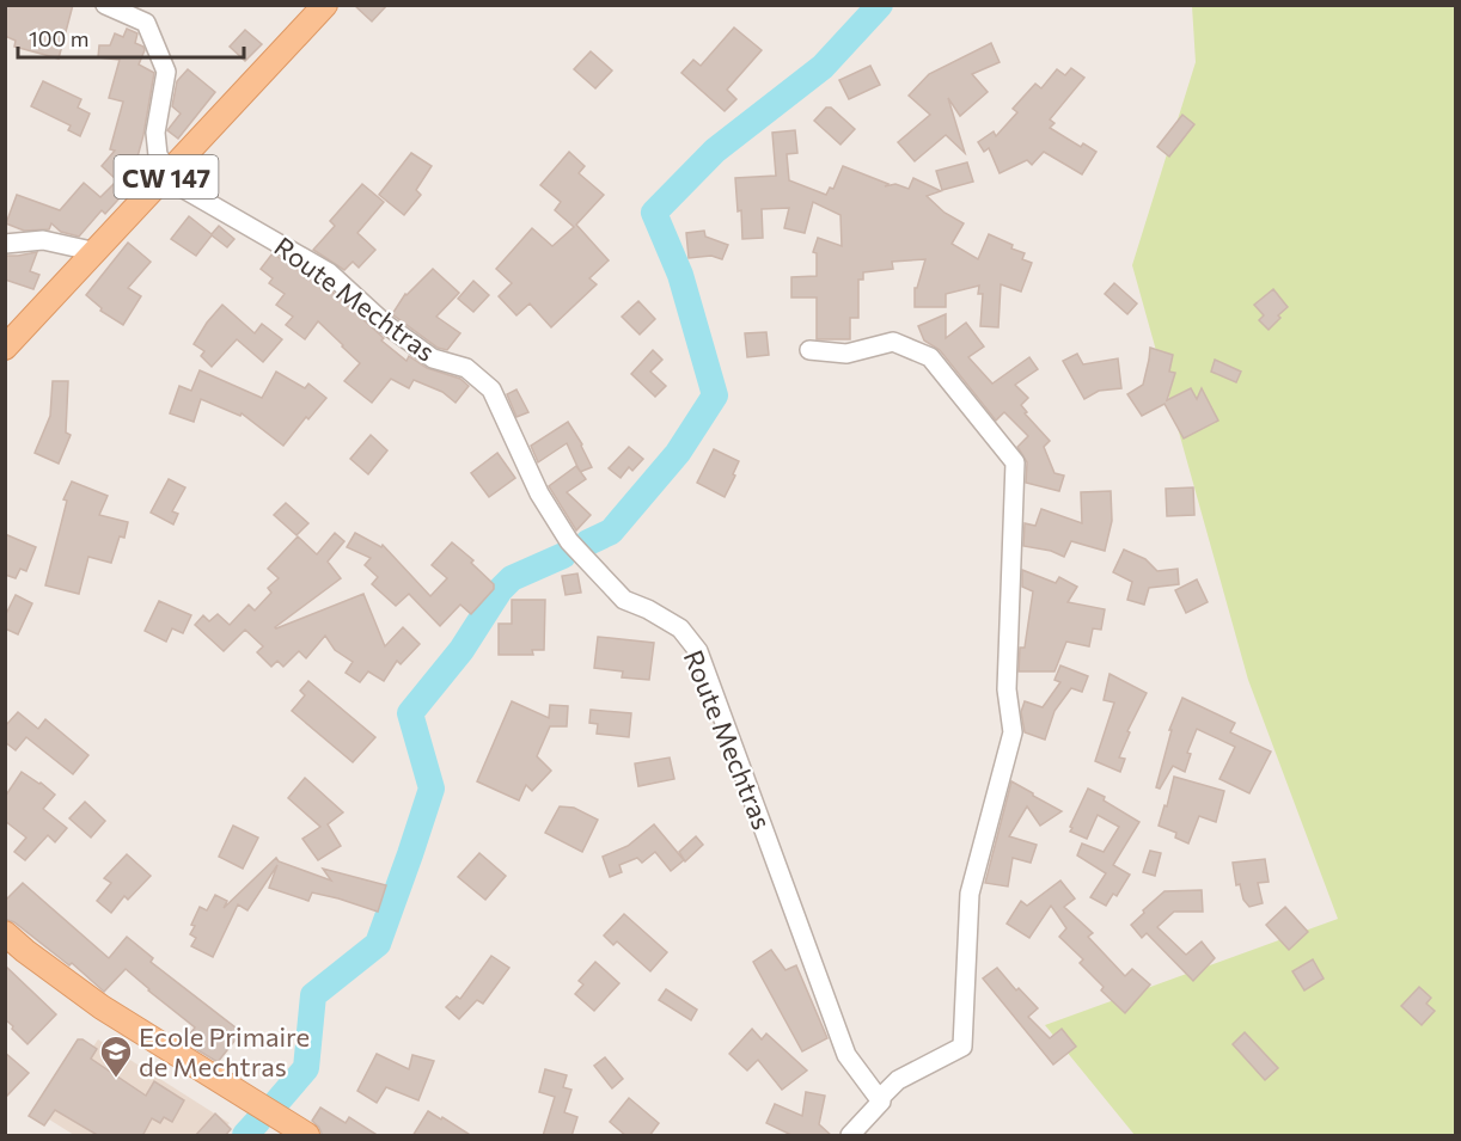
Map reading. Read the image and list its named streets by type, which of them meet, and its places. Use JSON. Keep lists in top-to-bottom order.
{
  "streets": {
    "main road": ["CW 147"],
    "street": ["Route Mechtras"]
  },
  "crossings": [
    ["CW 147", "Route Mechtras"]
  ],
  "places": {
    "school or university": ["Ecole Primaire de Mechtras"]
  },
  "scale_bar": "100 m"
}
